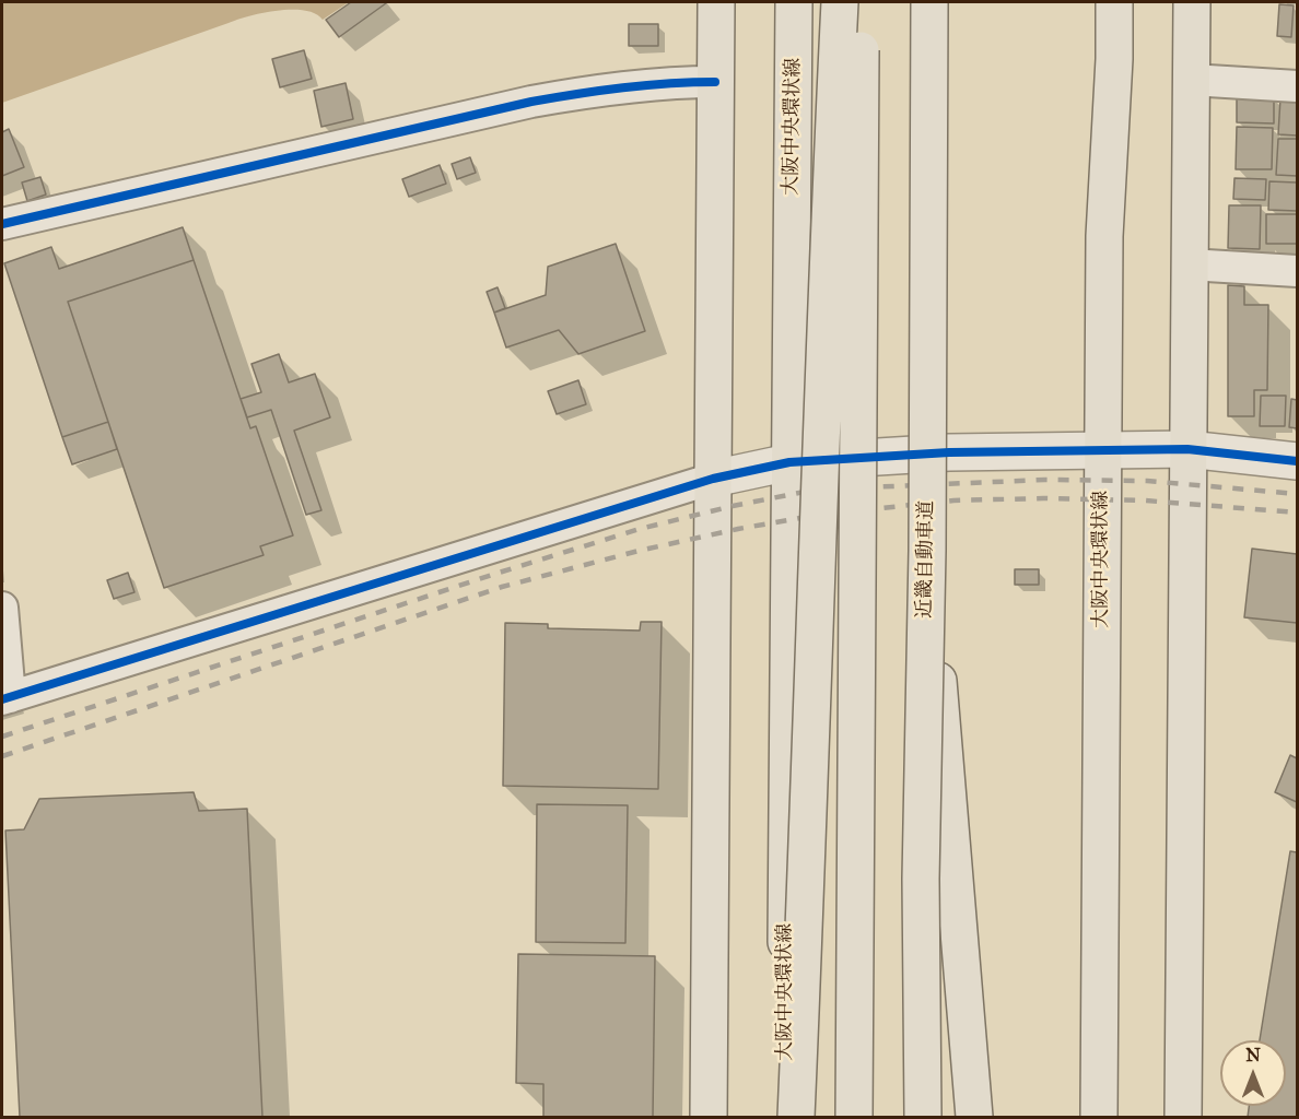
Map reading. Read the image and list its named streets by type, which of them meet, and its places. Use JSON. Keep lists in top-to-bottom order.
{
  "streets": {
    "main road": ["大阪中央環状線", "近畿自動車道"]
  },
  "north": "top"
}
